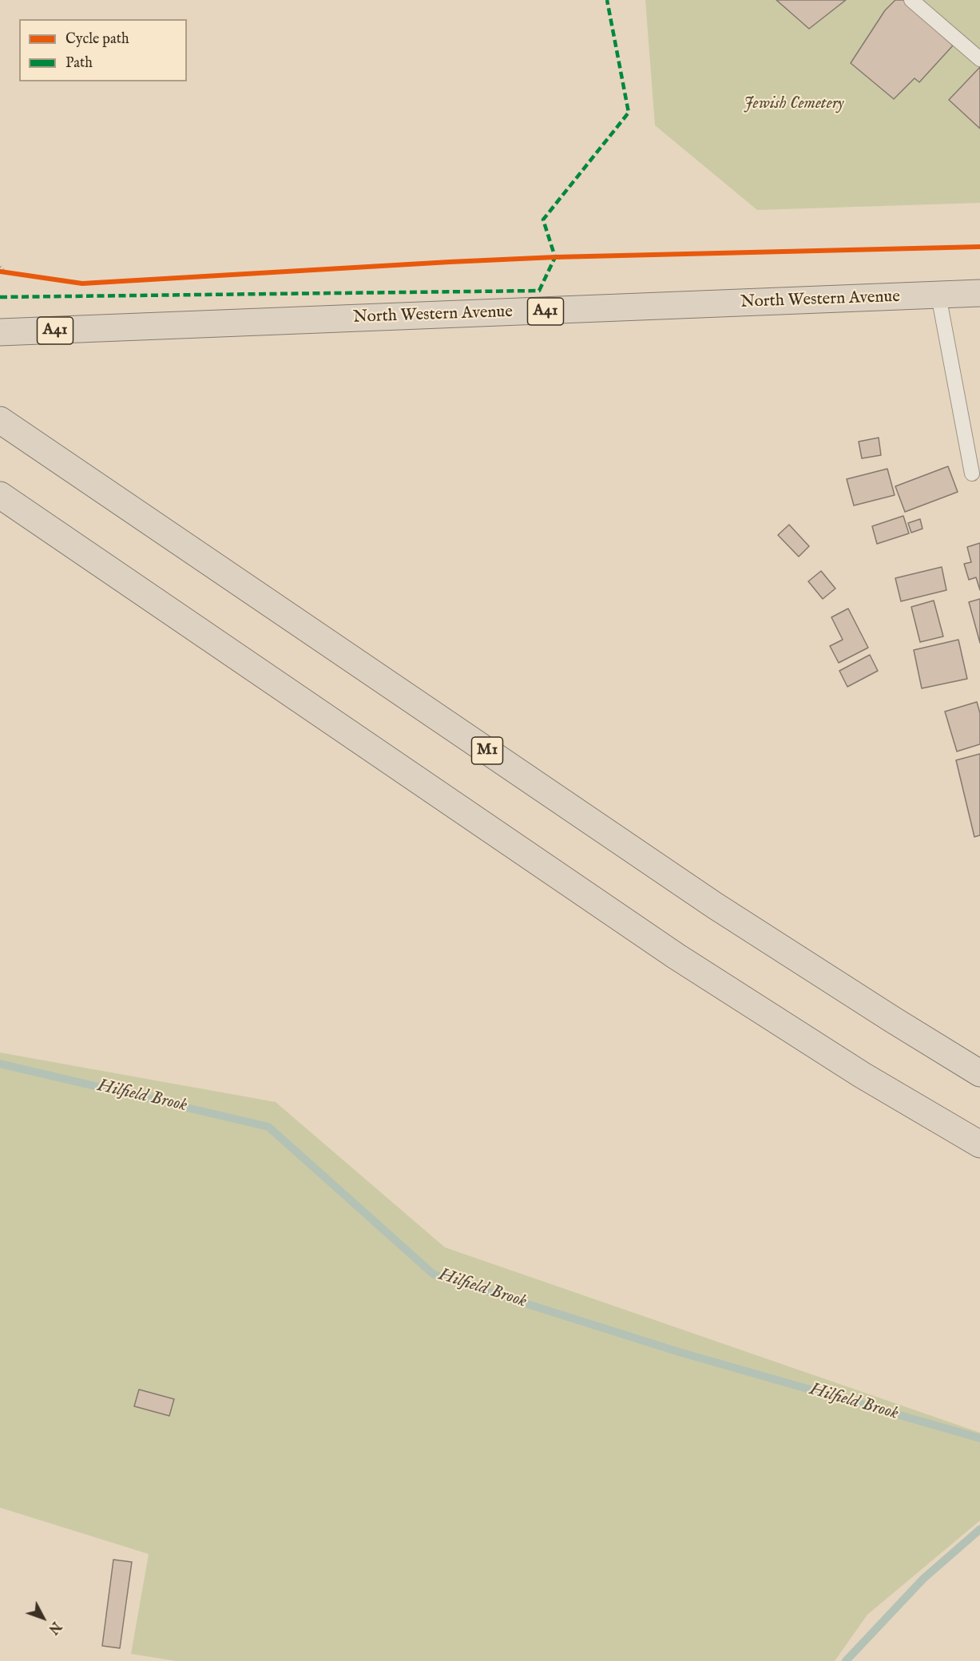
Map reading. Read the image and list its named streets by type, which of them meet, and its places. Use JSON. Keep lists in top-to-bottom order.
{
  "streets": {
    "highway": ["North Western Avenue", "A41", "M1"]
  },
  "water": ["Hilfield Brook"],
  "parks": ["Jewish Cemetery"],
  "legend": ["Cycle path", "Path"],
  "north": "bottom right"
}
